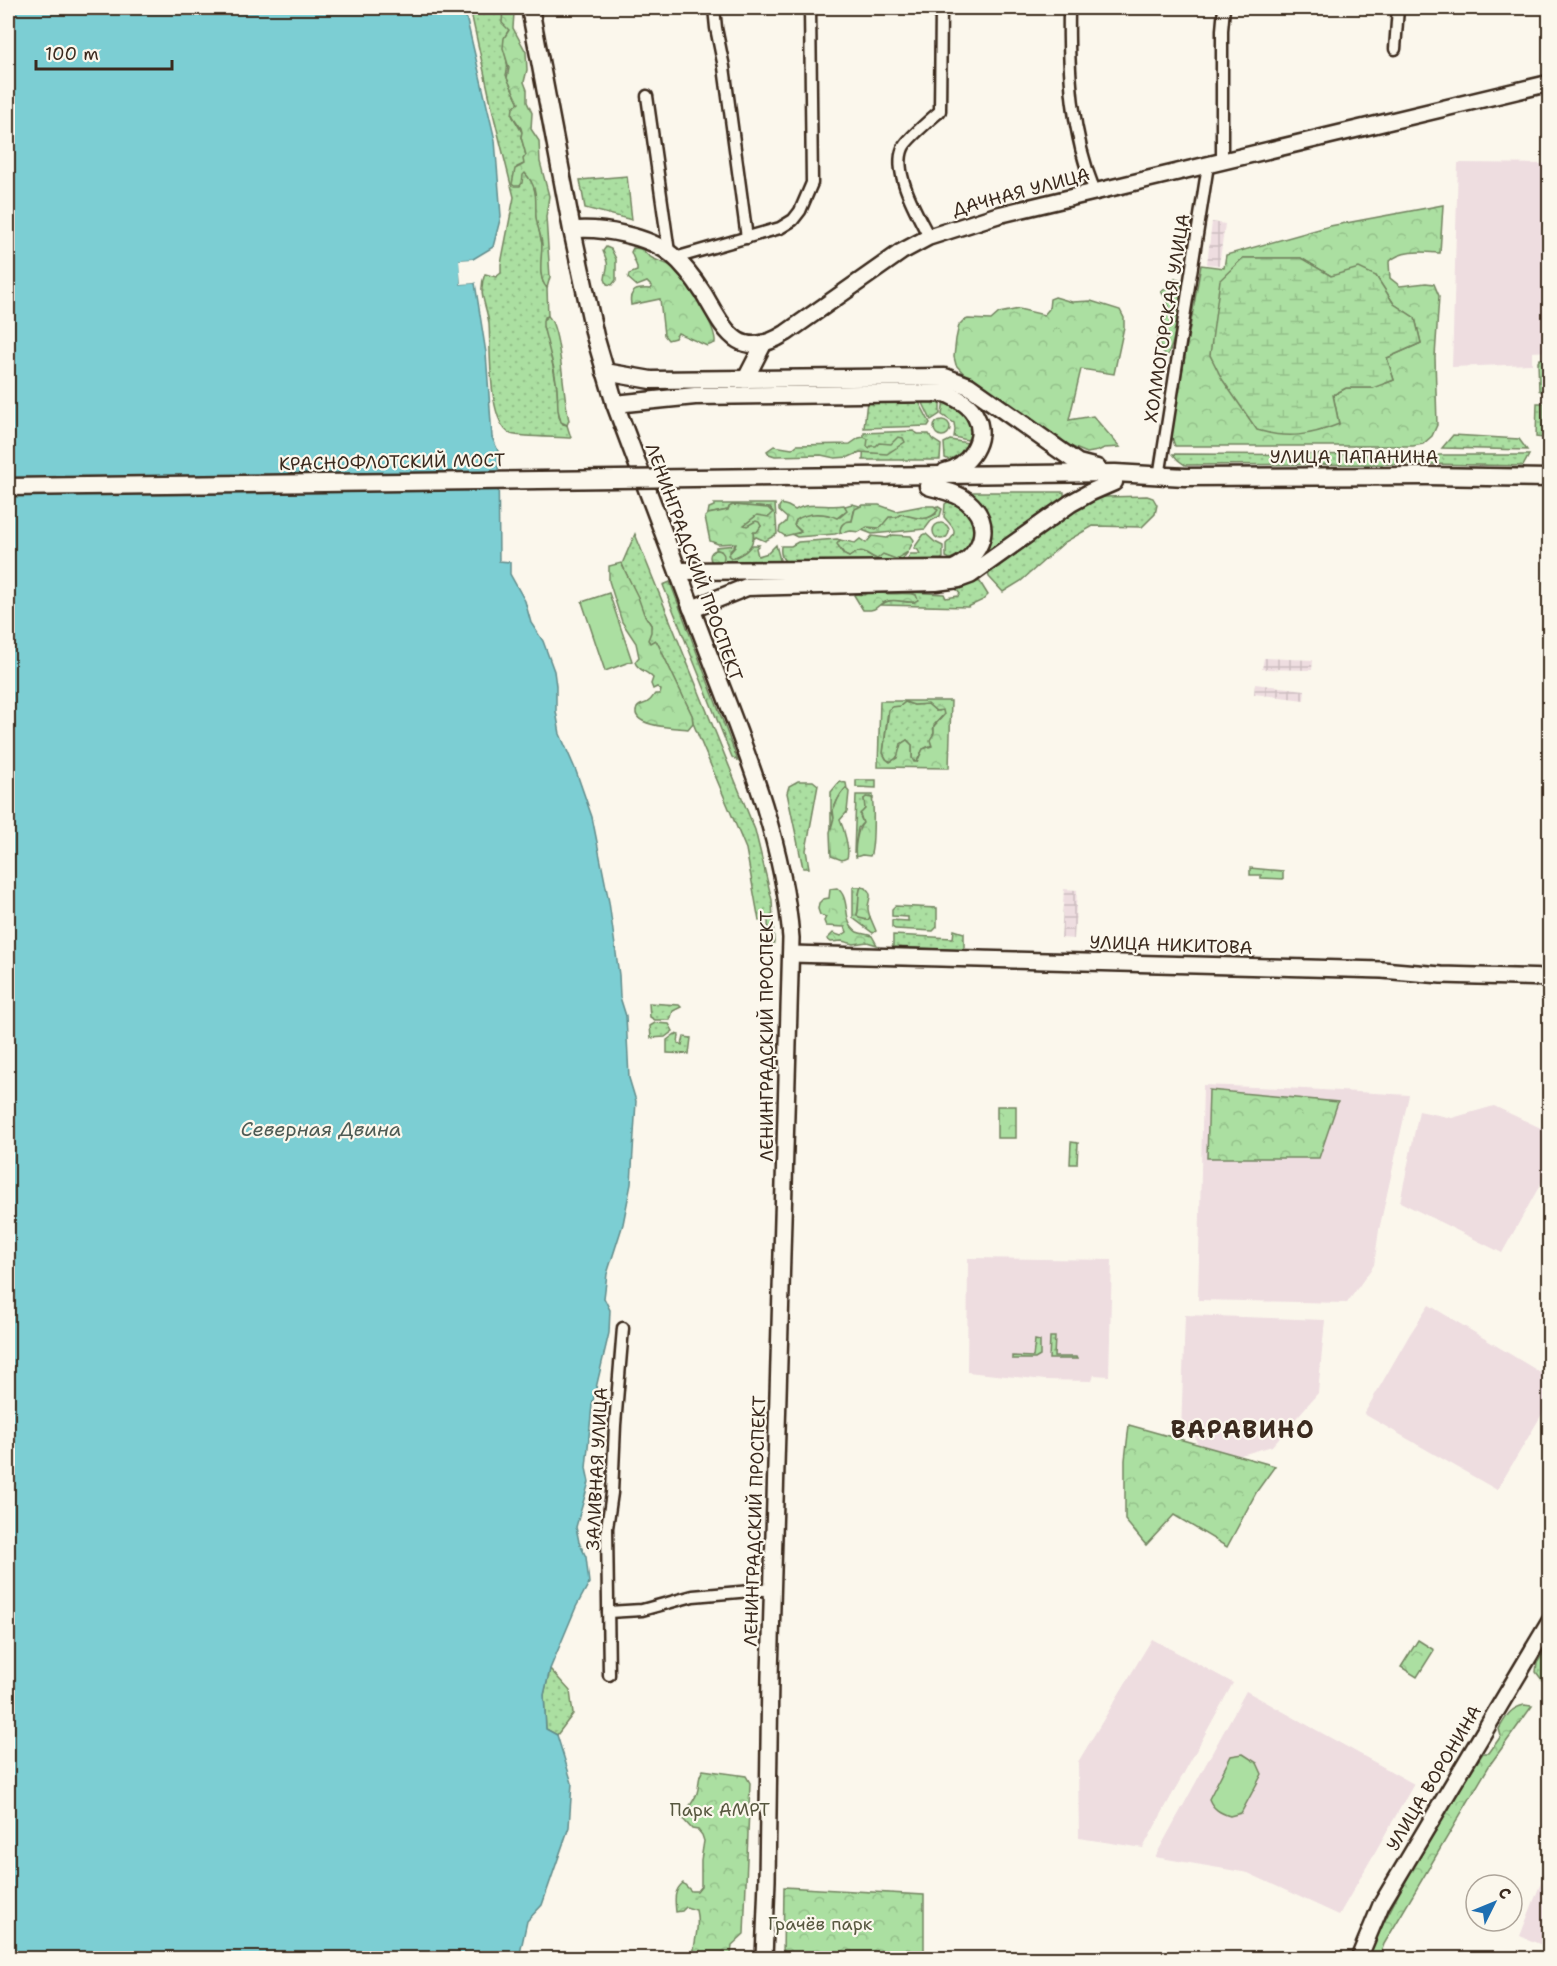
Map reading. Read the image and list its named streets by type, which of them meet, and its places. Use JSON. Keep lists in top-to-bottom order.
{
  "streets": {
    "main road": ["УЛИЦА ПАПАНИНА", "КРАСНОФЛОТСКИЙ МОСТ", "ЛЕНИНГРАДСКИЙ ПРОСПЕКТ"],
    "street": [
      "ДАЧНАЯ УЛИЦА",
      "ХОЛМОГОРСКАЯ УЛИЦА",
      "УЛИЦА НИКИТОВА",
      "ЗАЛИВНАЯ УЛИЦА",
      "УЛИЦА ВОРОНИНА"
    ]
  },
  "crossings": [
    ["ДАЧНАЯ УЛИЦА", "ХОЛМОГОРСКАЯ УЛИЦА"],
    ["ХОЛМОГОРСКАЯ УЛИЦА", "УЛИЦА ПАПАНИНА"],
    ["УЛИЦА ПАПАНИНА", "КРАСНОФЛОТСКИЙ МОСТ"],
    ["ЛЕНИНГРАДСКИЙ ПРОСПЕКТ", "УЛИЦА НИКИТОВА"]
  ],
  "districts": ["ВАРАВИНО"],
  "water": ["Северная Двина"],
  "parks": ["Парк АМРТ", "Грачёв парк"],
  "scale_bar": "100 m",
  "north": "top right"
}
